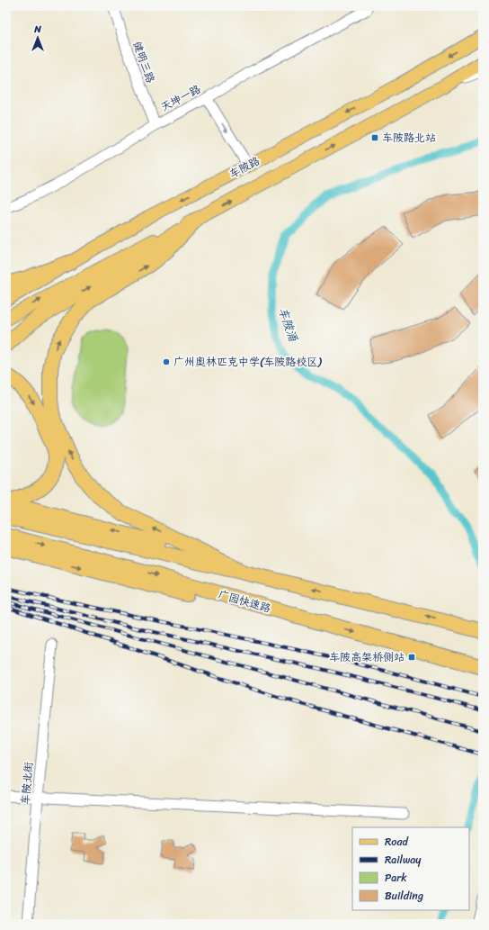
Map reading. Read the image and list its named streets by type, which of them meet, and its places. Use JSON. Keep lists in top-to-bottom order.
{
  "streets": {
    "highway": ["广园快速路"],
    "main road": ["车陂路"],
    "street": ["健明三路", "天坤一路", "车陂北街"]
  },
  "crossings": [
    ["健明三路", "天坤一路"]
  ],
  "water": ["车陂涌"],
  "places": {
    "transit": ["车陂路北站", "车陂高架桥侧站"],
    "other": ["广州奥林匹克中学(车陂路校区)"]
  },
  "legend": [
    "Road",
    "Railway",
    "Park",
    "Building"
  ],
  "north": "top"
}
